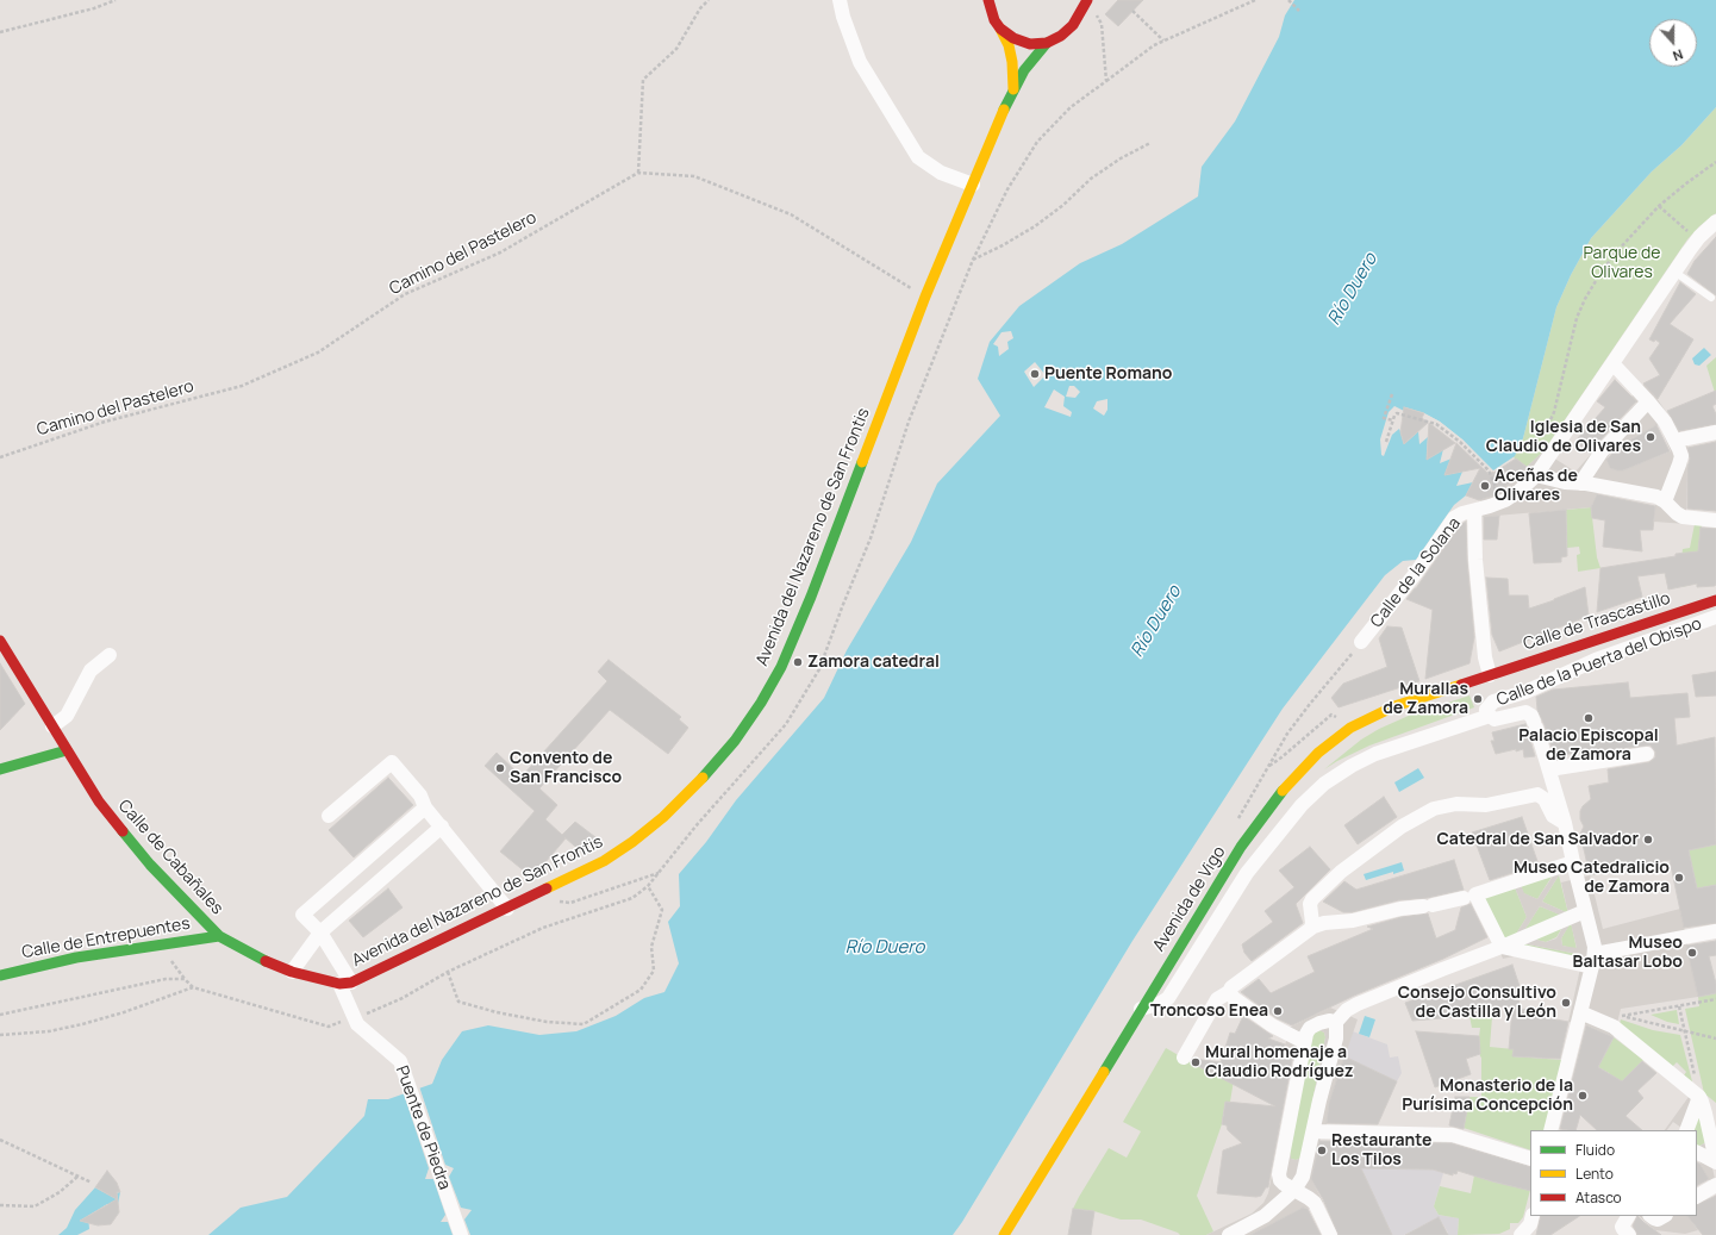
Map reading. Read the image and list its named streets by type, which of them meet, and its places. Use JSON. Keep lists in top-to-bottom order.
{
  "streets": {
    "main road": [
      "Avenida del Nazareno de San Frontis",
      "Calle de Trascastillo",
      "Calle de Cabañales",
      "Avenida de Vigo",
      "Calle de Entrepuentes"
    ],
    "street": ["Calle de la Solana", "Calle de la Puerta del Obispo", "Puente de Piedra"],
    "path": ["Camino del Pastelero"]
  },
  "crossings": [
    ["Avenida del Nazareno de San Frontis", "Calle de Cabañales"],
    ["Avenida del Nazareno de San Frontis", "Puente de Piedra"],
    ["Calle de Trascastillo", "Avenida de Vigo"],
    ["Calle de Cabañales", "Calle de Entrepuentes"],
    ["Calle de Cabañales", "Puente de Piedra"]
  ],
  "water": ["Río Duero"],
  "parks": ["Parque de Olivares"],
  "places": [
    "Puente Romano",
    "Iglesia de San Claudio de Olivares",
    "Aceñas de Olivares",
    "Zamora catedral",
    "Murallas de Zamora",
    "Palacio Episcopal de Zamora",
    "Convento de San Francisco",
    "Catedral de San Salvador",
    "Museo Catedralicio de Zamora",
    "Museo Baltasar Lobo",
    "Consejo Consultivo de Castilla y León",
    "Troncoso Enea",
    "Mural homenaje a Claudio Rodríguez",
    "Monasterio de la Purísima Concepción",
    "Restaurante Los Tilos"
  ],
  "legend": ["Fluido", "Lento", "Atasco"],
  "north": "bottom"
}
